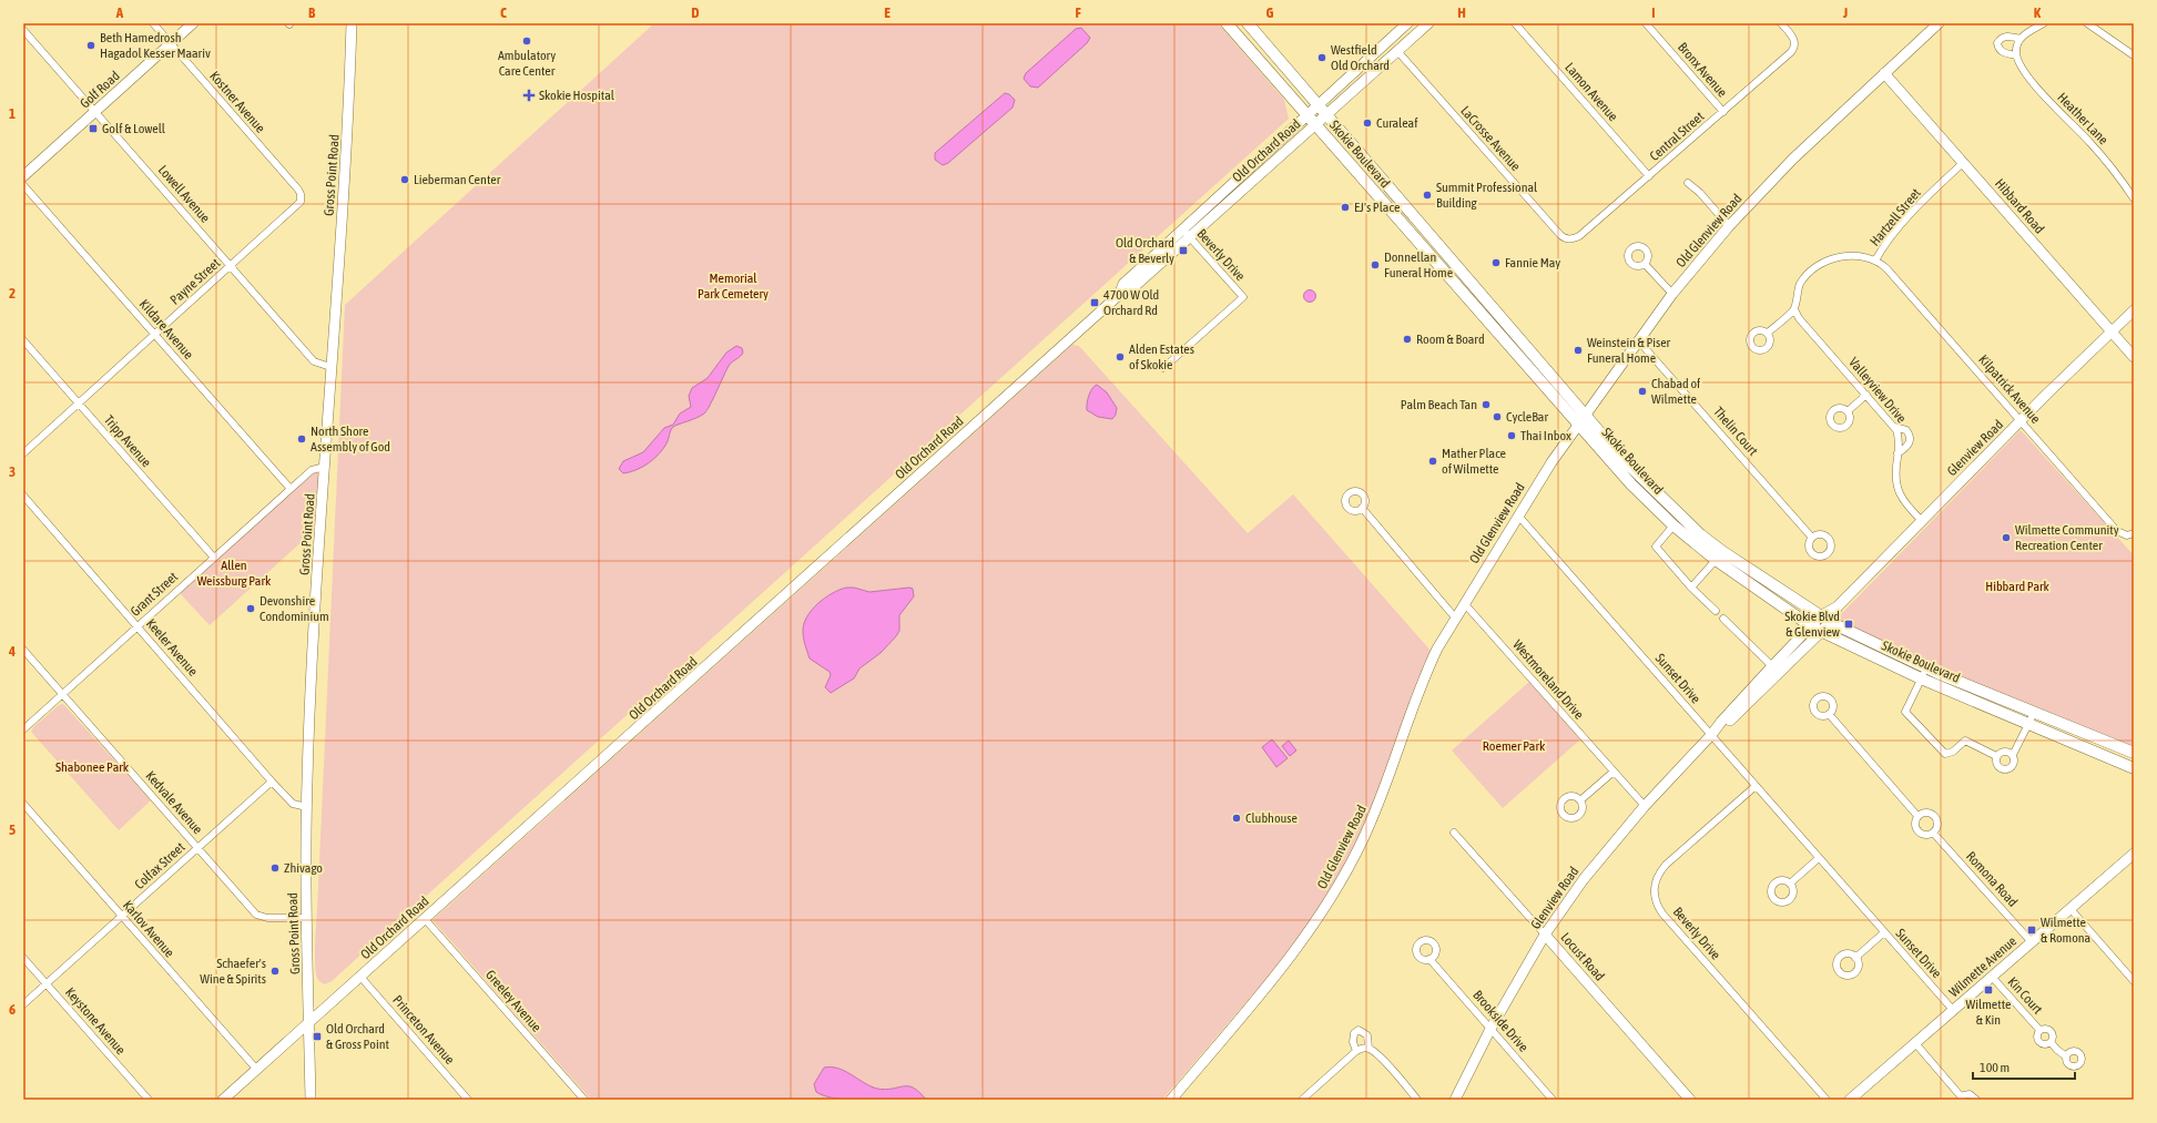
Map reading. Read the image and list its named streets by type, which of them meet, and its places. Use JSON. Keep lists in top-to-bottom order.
{
  "streets": {
    "main road": [
      "Golf Road",
      "Old Orchard Road",
      "Skokie Boulevard",
      "Gross Point Road",
      "Hibbard Road",
      "Old Glenview Road",
      "Glenview Road",
      "Locust Road",
      "Wilmette Avenue"
    ],
    "street": [
      "Bronx Avenue",
      "Lamon Avenue",
      "Kostner Avenue",
      "Heather Lane",
      "Central Street",
      "LaCrosse Avenue",
      "Lowell Avenue",
      "Hartzell Street",
      "Beverly Drive",
      "Payne Street",
      "Kildare Avenue",
      "Kilpatrick Avenue",
      "Valleyview Drive",
      "Thelin Court",
      "Tripp Avenue",
      "Grant Street",
      "Keeler Avenue",
      "Sunset Drive",
      "Westmoreland Drive",
      "Kedvale Avenue",
      "Colfax Street",
      "Romona Road",
      "Karlov Avenue",
      "Kin Court",
      "Greeley Avenue",
      "Keystone Avenue",
      "Brookside Drive",
      "Princeton Avenue"
    ]
  },
  "crossings": [
    ["Bronx Avenue", "Central Street"],
    ["Golf Road", "Kostner Avenue"],
    ["Golf Road", "Lowell Avenue"],
    ["Lamon Avenue", "Central Street"],
    ["Kostner Avenue", "Payne Street"],
    ["Central Street", "LaCrosse Avenue"],
    ["LaCrosse Avenue", "Old Orchard Road"],
    ["Old Orchard Road", "Skokie Boulevard"],
    ["Old Orchard Road", "Gross Point Road"],
    ["Old Orchard Road", "Beverly Drive"],
    ["Old Orchard Road", "Karlov Avenue"],
    ["Old Orchard Road", "Greeley Avenue"],
    ["Old Orchard Road", "Princeton Avenue"],
    ["Skokie Boulevard", "Old Glenview Road"],
    ["Skokie Boulevard", "Glenview Road"],
    ["Gross Point Road", "Lowell Avenue"],
    ["Gross Point Road", "Grant Street"],
    ["Gross Point Road", "Keeler Avenue"],
    ["Gross Point Road", "Kedvale Avenue"],
    ["Lowell Avenue", "Payne Street"],
    ["Hibbard Road", "Hartzell Street"],
    ["Hibbard Road", "Old Glenview Road"],
    ["Hibbard Road", "Glenview Road"],
    ["Hartzell Street", "Kilpatrick Avenue"],
    ["Hartzell Street", "Valleyview Drive"],
    ["Old Glenview Road", "Thelin Court"],
    ["Old Glenview Road", "Sunset Drive"],
    ["Old Glenview Road", "Westmoreland Drive"],
    ["Beverly Drive", "Sunset Drive"],
    ["Payne Street", "Kildare Avenue"],
    ["Payne Street", "Tripp Avenue"],
    ["Kildare Avenue", "Grant Street"],
    ["Kilpatrick Avenue", "Glenview Road"],
    ["Valleyview Drive", "Glenview Road"],
    ["Tripp Avenue", "Grant Street"],
    ["Glenview Road", "Sunset Drive"],
    ["Glenview Road", "Westmoreland Drive"],
    ["Glenview Road", "Locust Road"],
    ["Glenview Road", "Brookside Drive"],
    ["Grant Street", "Keeler Avenue"],
    ["Grant Street", "Kedvale Avenue"],
    ["Keeler Avenue", "Colfax Street"],
    ["Sunset Drive", "Wilmette Avenue"],
    ["Kedvale Avenue", "Colfax Street"],
    ["Colfax Street", "Karlov Avenue"],
    ["Colfax Street", "Keystone Avenue"],
    ["Romona Road", "Wilmette Avenue"],
    ["Wilmette Avenue", "Kin Court"]
  ],
  "parks": [
    "Memorial Park Cemetery",
    "Allen Weissburg Park",
    "Hibbard Park",
    "Roemer Park",
    "Shabonee Park"
  ],
  "places": {
    "other": [
      "Ambulatory Care Center",
      "Beth Hamedrosh Hagadol Kesser Maariv",
      "Westfield Old Orchard",
      "Curaleaf",
      "Lieberman Center",
      "Summit Professional Building",
      "EJ's Place",
      "Fannie May",
      "Donnellan Funeral Home",
      "Room & Board",
      "Weinstein & Piser Funeral Home",
      "Alden Estates of Skokie",
      "Chabad of Wilmette",
      "Palm Beach Tan",
      "CycleBar",
      "Thai Inbox",
      "North Shore Assembly of God",
      "Mather Place of Wilmette",
      "Wilmette Community Recreation Center",
      "Devonshire Condominium",
      "Clubhouse",
      "Zhivago",
      "Schaefer's Wine & Spirits"
    ],
    "health": ["Skokie Hospital"],
    "transit": [
      "Golf & Lowell",
      "Old Orchard & Beverly",
      "4700 W Old Orchard Rd",
      "Skokie Blvd & Glenview",
      "Wilmette & Romona",
      "Wilmette & Kin",
      "Old Orchard & Gross Point"
    ]
  },
  "scale_bar": "100 m",
  "grid": {
    "columns": [
      "A",
      "B",
      "C",
      "D",
      "E",
      "F",
      "G",
      "H",
      "I",
      "J",
      "K"
    ],
    "rows": [
      "1",
      "2",
      "3",
      "4",
      "5",
      "6"
    ]
  }
}
